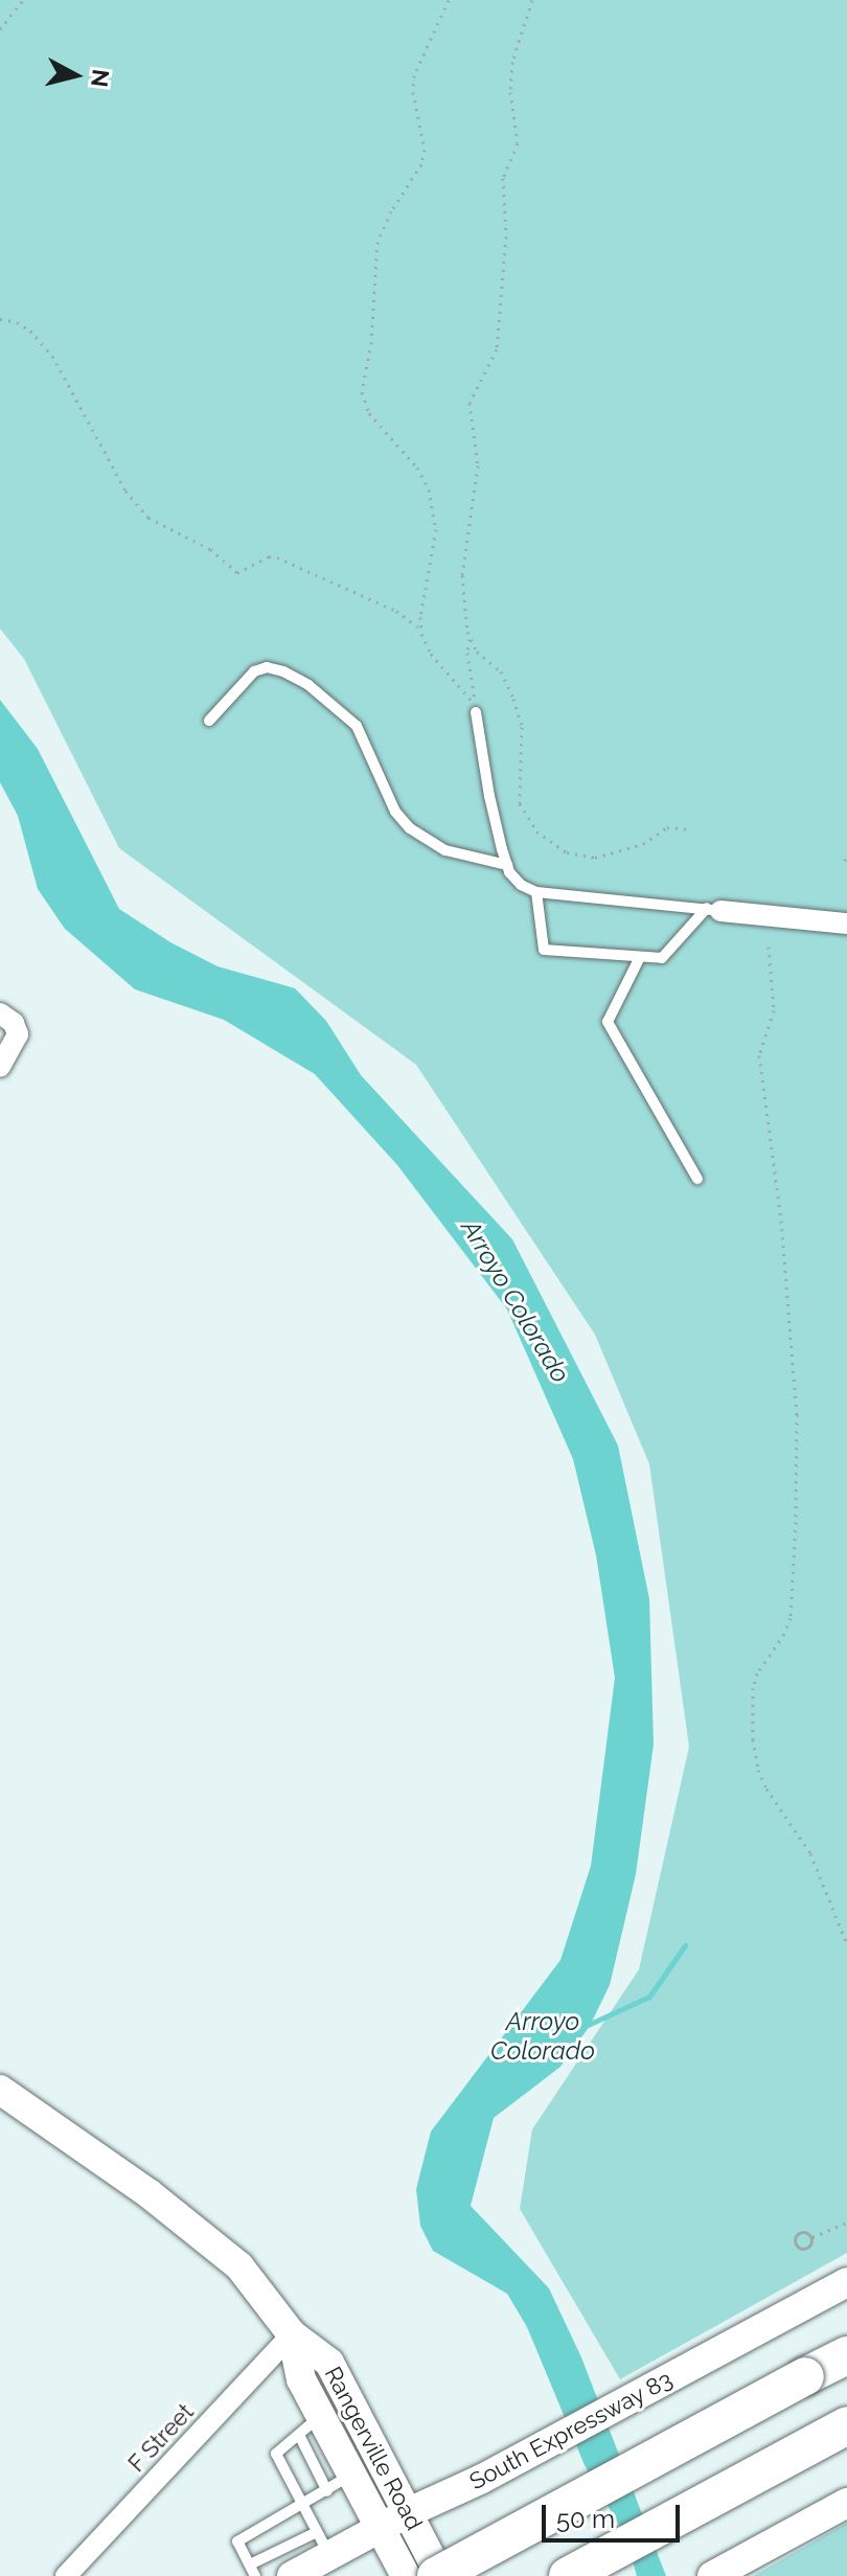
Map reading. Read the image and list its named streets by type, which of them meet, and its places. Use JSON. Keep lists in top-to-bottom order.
{
  "streets": {
    "main road": ["South Expressway 83", "Rangerville Road"],
    "street": ["F Street"]
  },
  "crossings": [
    ["South Expressway 83", "Rangerville Road"],
    ["F Street", "Rangerville Road"]
  ],
  "water": ["Arroyo Colorado"],
  "scale_bar": "50 m",
  "north": "right"
}
